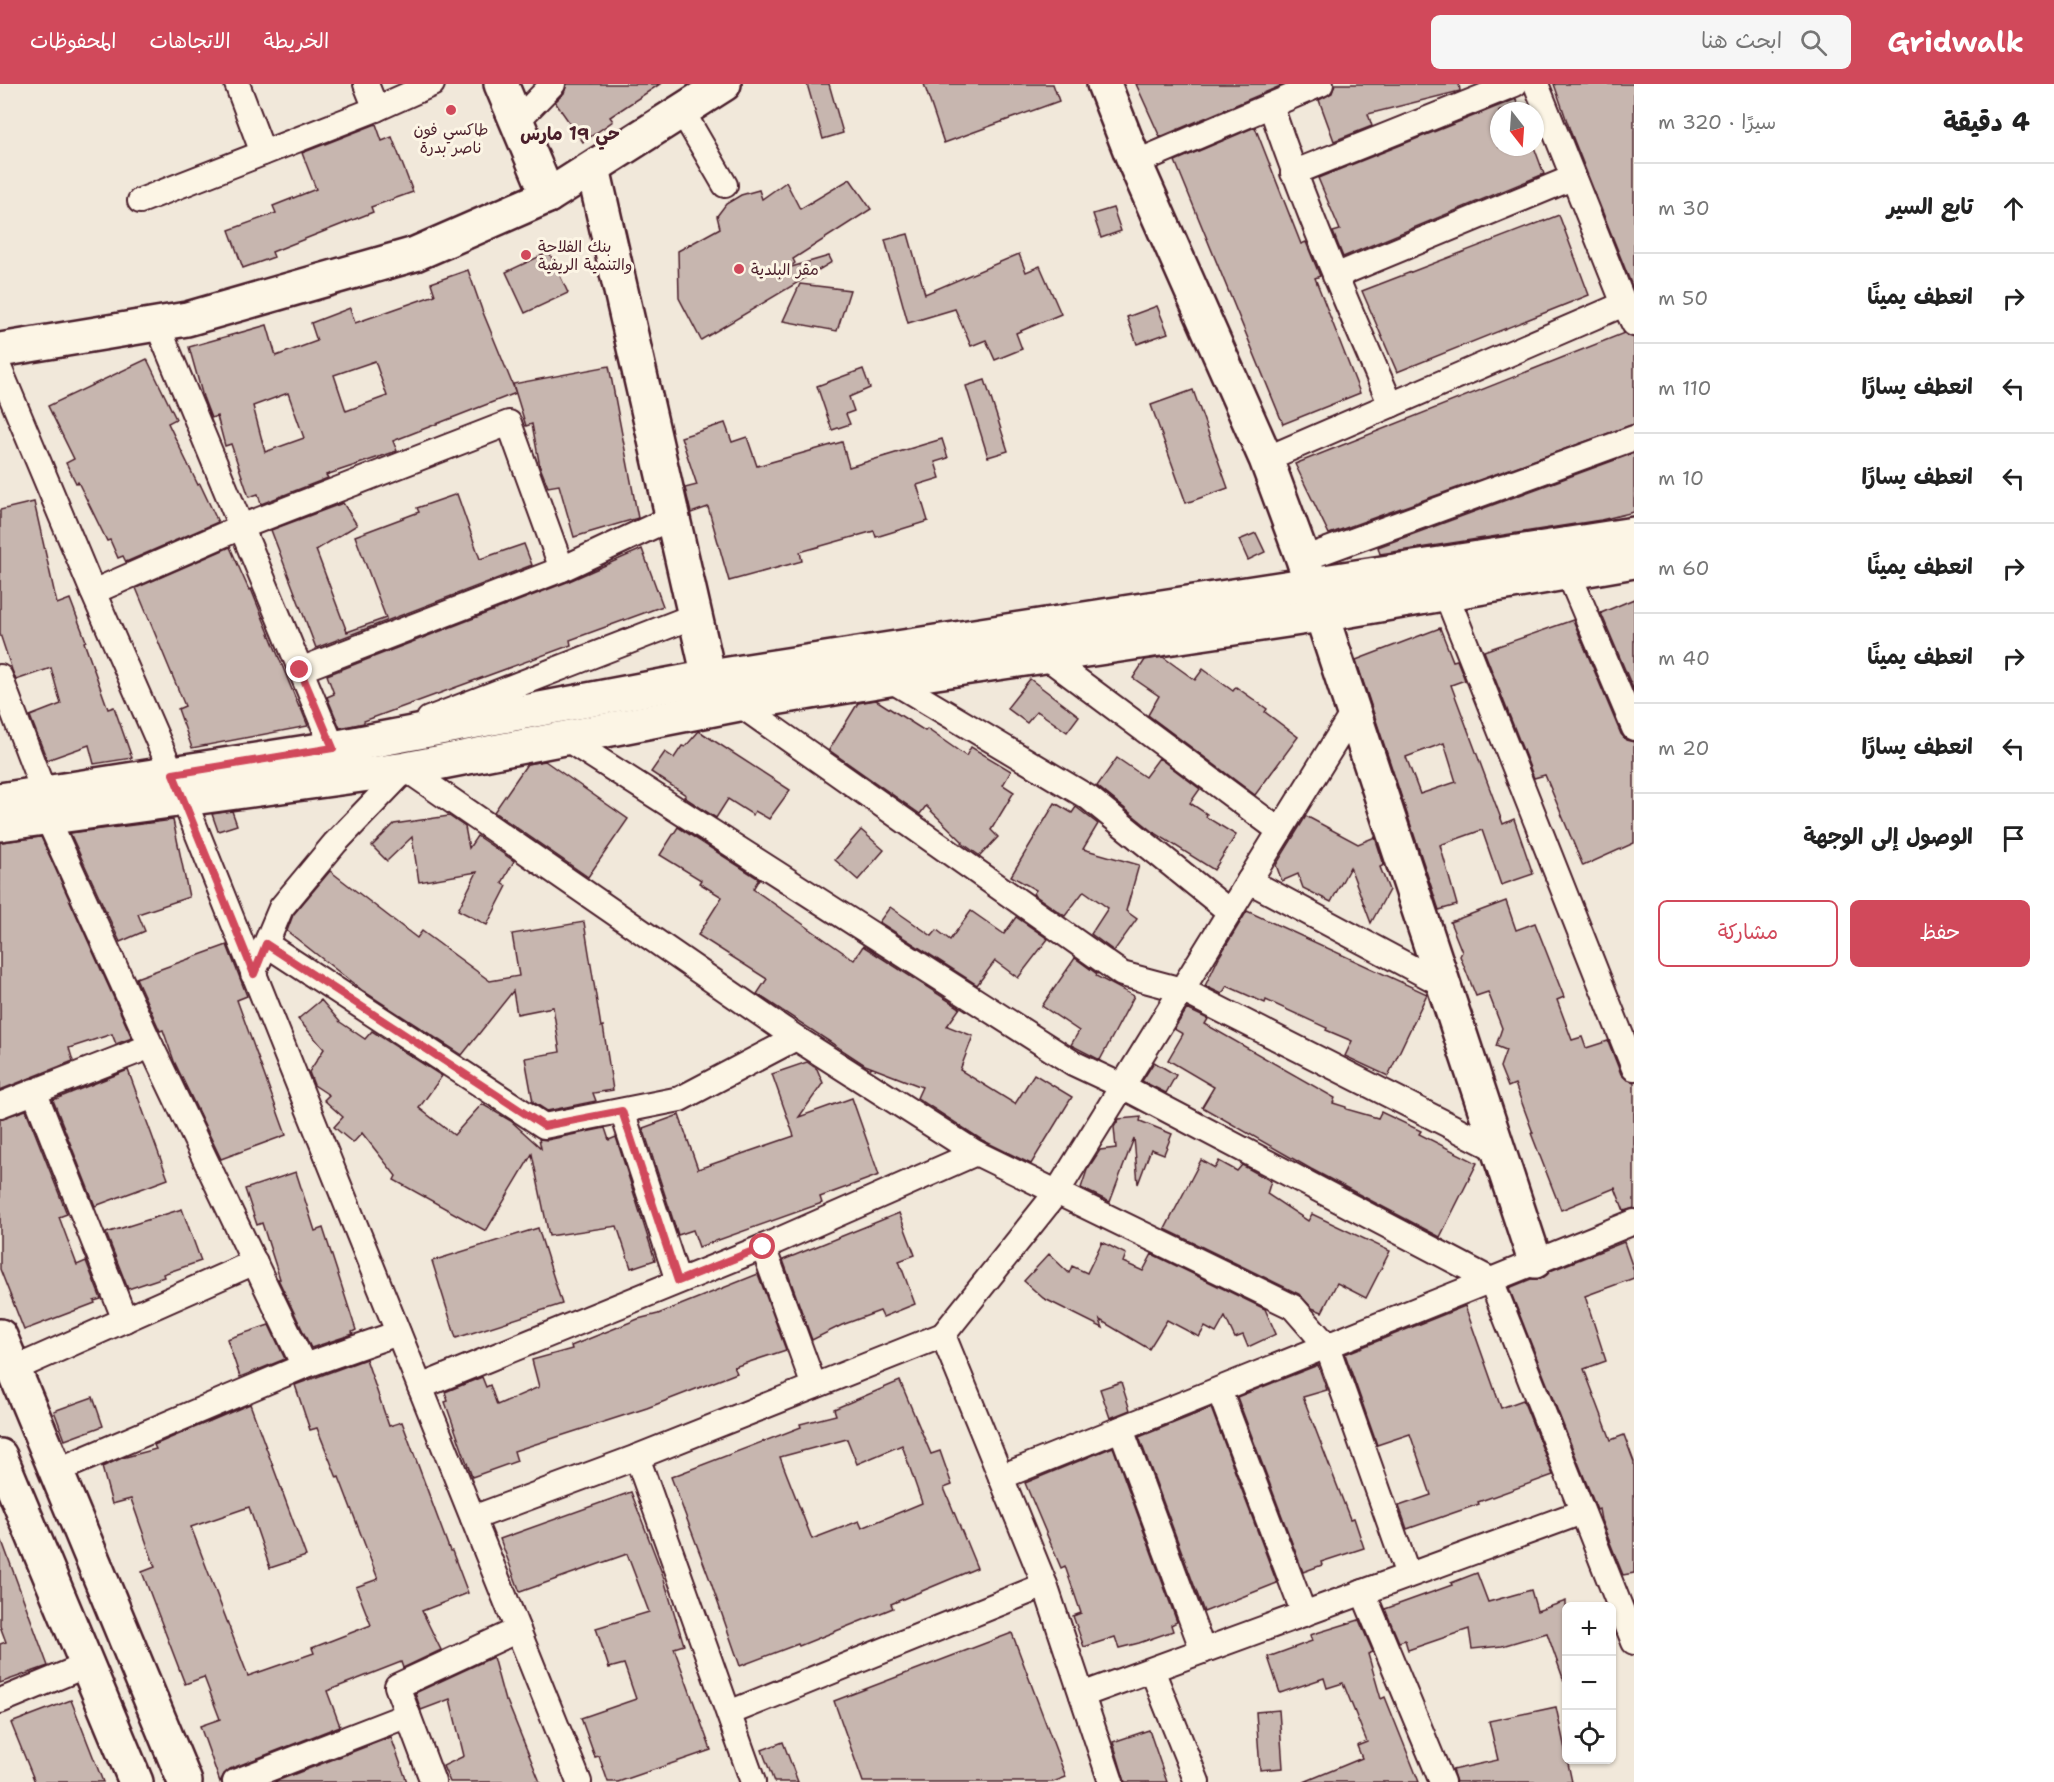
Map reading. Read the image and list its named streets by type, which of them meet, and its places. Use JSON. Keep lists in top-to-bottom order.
{
  "districts": ["حي 19 مارس"],
  "places": ["طاكسي فون ناصر بدرة", "بنك الفلاحة والتنمية الريفية", "مقر البلدية"],
  "north": "bottom",
  "page": {
    "header": "Gridwalk",
    "search": "ابحث هنا",
    "nav": ["الخريطة", "الاتجاهات", "المحفوظات"],
    "heading": ["4 دقيقة", "سيرًا · 320 m"],
    "list": [
      ["تابع السير", "30 m"],
      ["انعطف يمينًا", "50 m"],
      ["انعطف يسارًا", "110 m"],
      ["انعطف يسارًا", "10 m"],
      ["انعطف يمينًا", "60 m"],
      ["انعطف يمينًا", "40 m"],
      ["انعطف يسارًا", "20 m"],
      "الوصول إلى الوجهة"
    ],
    "buttons": ["حفظ", "مشاركة"],
    "map_buttons": ["+", "−"]
  }
}
